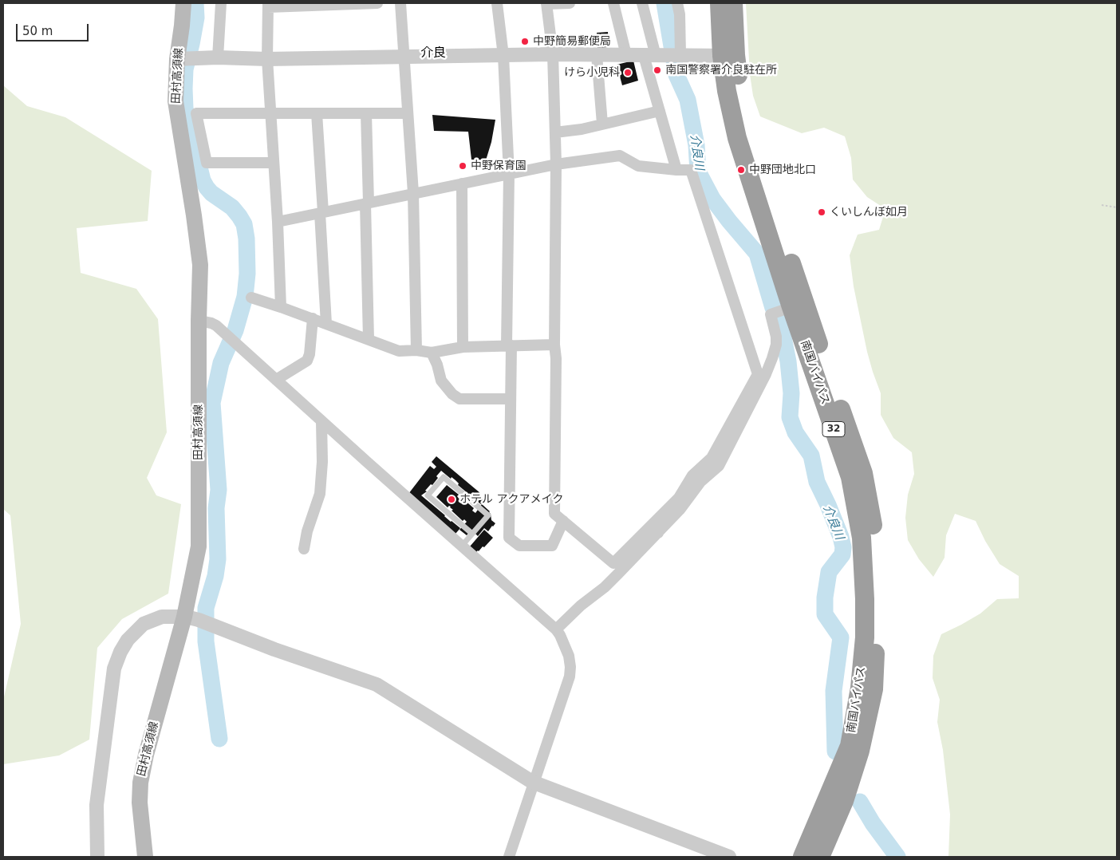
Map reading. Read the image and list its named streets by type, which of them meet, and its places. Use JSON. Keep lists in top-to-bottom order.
{
  "streets": {
    "highway": ["南国バイパス", "32"],
    "main road": ["田村高須線"]
  },
  "districts": ["介良"],
  "water": ["介良川"],
  "places": [
    "中野簡易郵便局",
    "南国警察署介良駐在所",
    "けら小児科",
    "中野保育園",
    "中野団地北口",
    "くいしんぼ如月",
    "ホテル アクアメイク"
  ],
  "scale_bar": "50 m"
}
